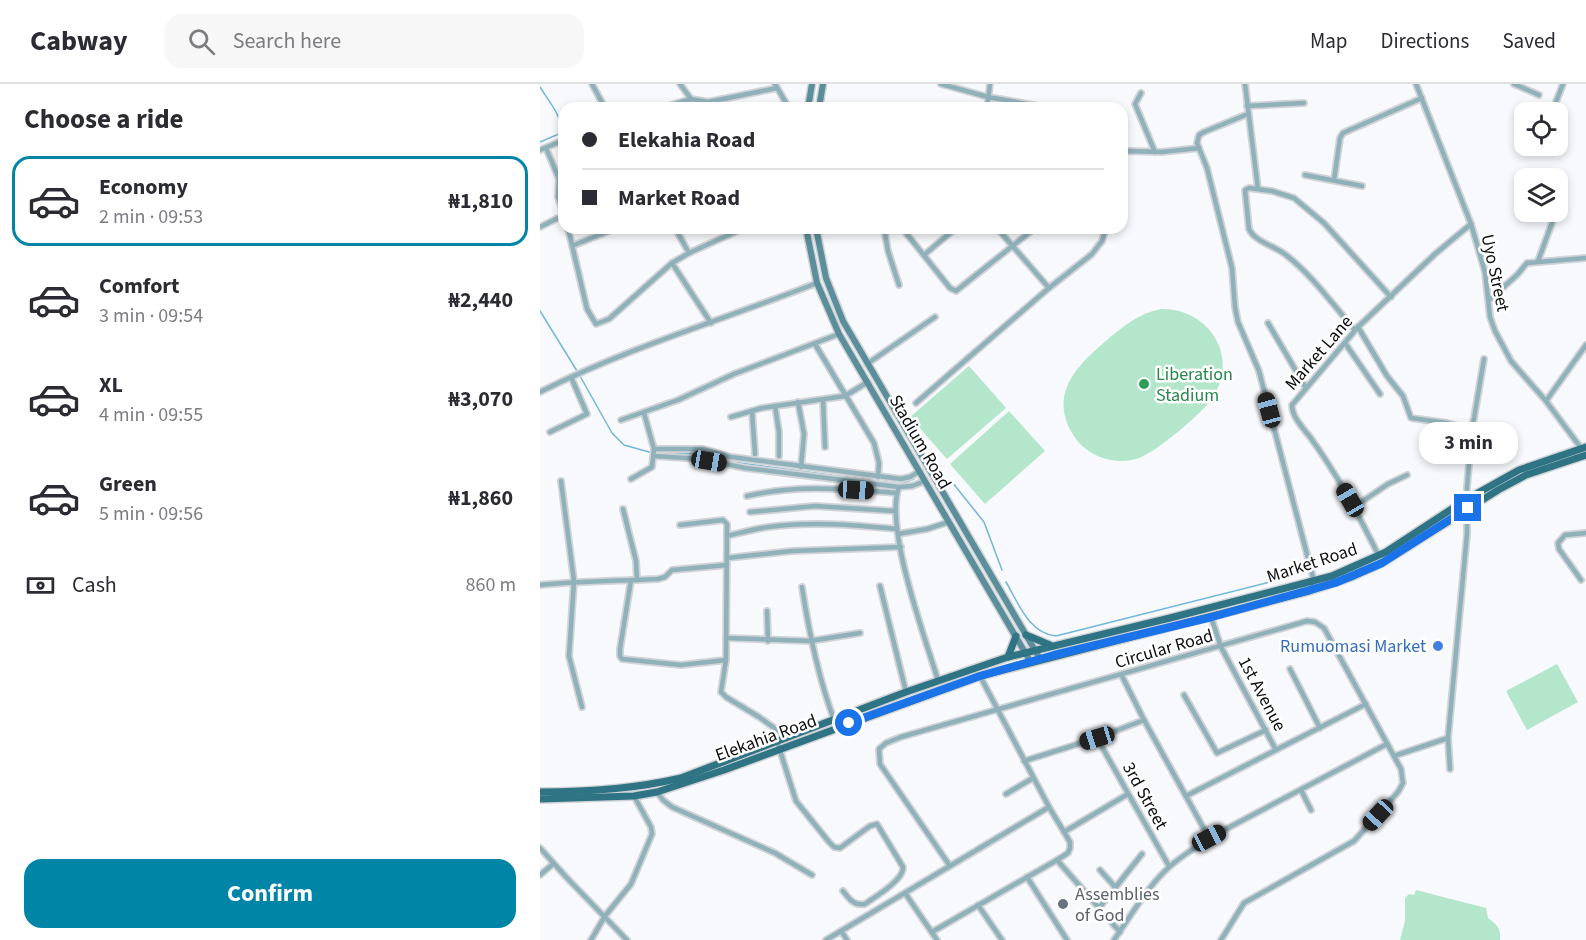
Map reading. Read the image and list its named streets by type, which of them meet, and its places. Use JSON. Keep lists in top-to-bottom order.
{
  "streets": {
    "main road": ["Stadium Road", "Market Road", "Elekahia Road"],
    "street": [
      "Uyo Street",
      "Market Lane",
      "Circular Road",
      "1st Avenue",
      "3rd Street"
    ]
  },
  "crossings": [
    ["Uyo Street", "Market Lane"],
    ["Uyo Street", "Market Road"],
    ["Market Lane", "Market Road"],
    ["Stadium Road", "Market Road"],
    ["Stadium Road", "Elekahia Road"],
    ["Market Road", "1st Avenue"],
    ["Market Road", "Elekahia Road"],
    ["Circular Road", "1st Avenue"]
  ],
  "places": ["Liberation Stadium", "Rumuomasi Market", "Assemblies of God"],
  "page": {
    "header": "Cabway",
    "search": "Search here",
    "nav": ["Map", "Directions", "Saved"],
    "heading": "Choose a ride",
    "banner": ["Elekahia Road", "Market Road"],
    "list": [
      {
        "name": "Economy",
        "note": "2 min · 09:53",
        "value": "₦1,810"
      },
      {
        "name": "Comfort",
        "note": "3 min · 09:54",
        "value": "₦2,440"
      },
      {
        "name": "XL",
        "note": "4 min · 09:55",
        "value": "₦3,070"
      },
      {
        "name": "Green",
        "note": "5 min · 09:56",
        "value": "₦1,860"
      }
    ],
    "bubble": "3 min",
    "pay": ["Cash", "860 m"],
    "buttons": "Confirm"
  }
}
